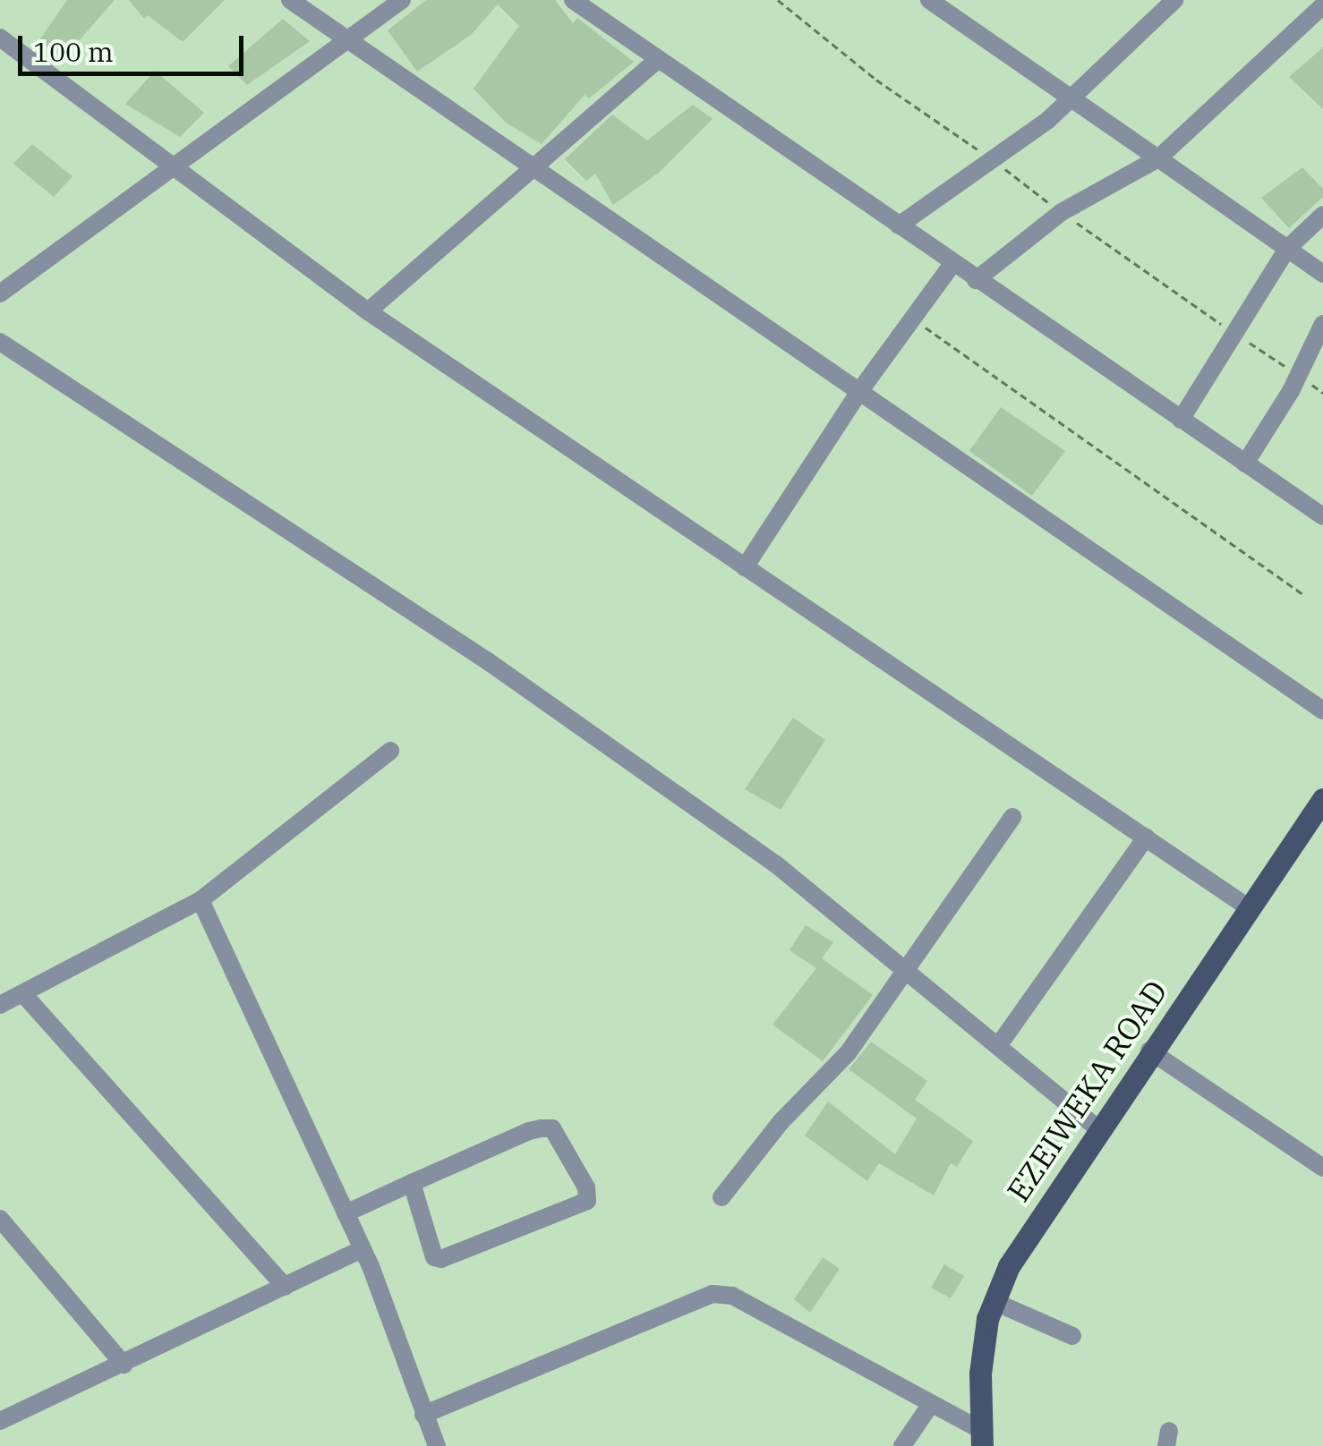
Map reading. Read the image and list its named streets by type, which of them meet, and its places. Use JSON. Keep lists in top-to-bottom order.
{
  "streets": {
    "main road": ["EZEIWEKA ROAD"]
  },
  "scale_bar": "100 m"
}
